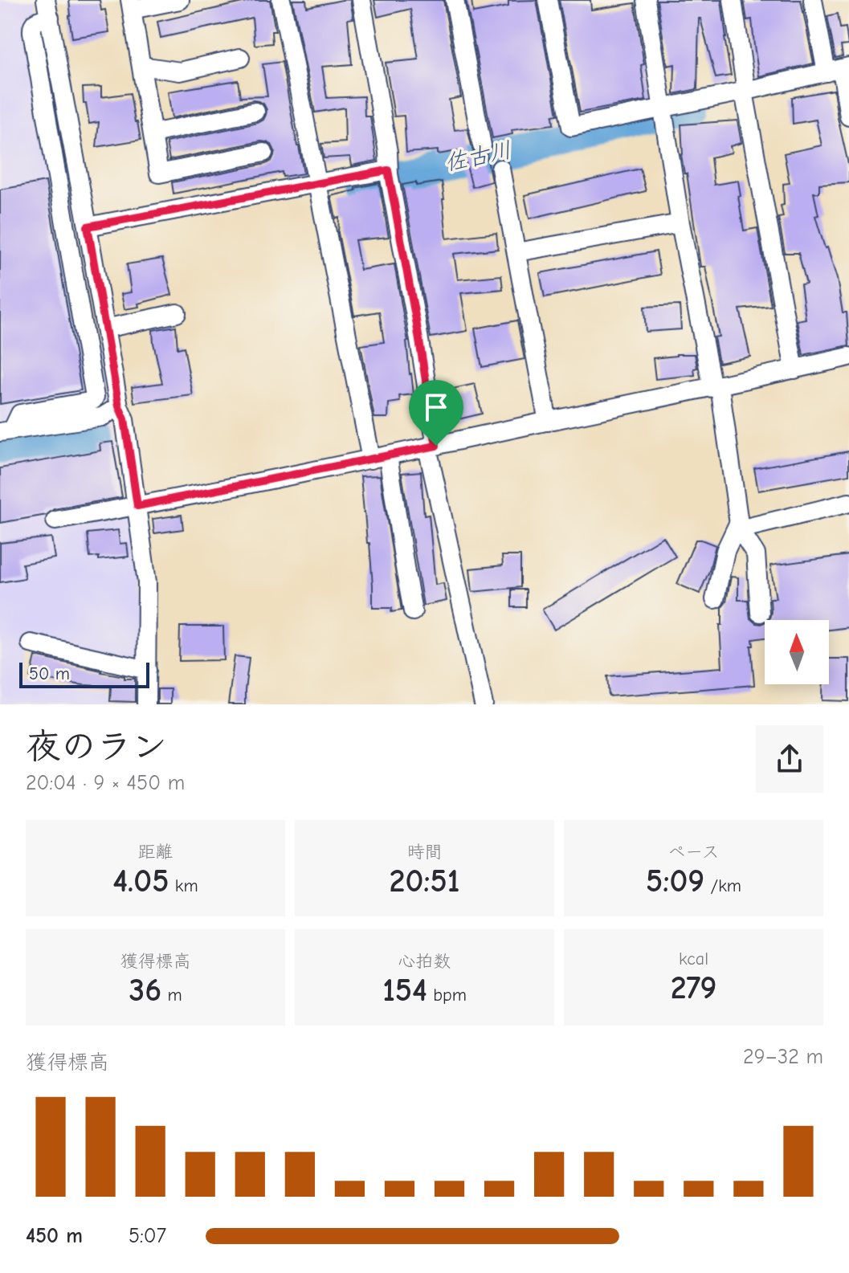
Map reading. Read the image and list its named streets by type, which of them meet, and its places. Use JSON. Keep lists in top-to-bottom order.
{
  "water": ["佐古川"],
  "scale_bar": "50 m",
  "north": "top",
  "page": {
    "scale": "50 m",
    "heading": ["夜のラン", "20:04 · 9 × 450 m"],
    "stats": [
      ["距離", "4.05 km"],
      ["時間", "20:51"],
      ["ペース", "5:09 /km"],
      ["獲得標高", "36 m"],
      ["心拍数", "154 bpm"],
      ["kcal", "279"]
    ],
    "chart": ["獲得標高", "29–32 m"],
    "list": [
      {
        "name": "450 m",
        "note": "5:07"
      }
    ]
  }
}
